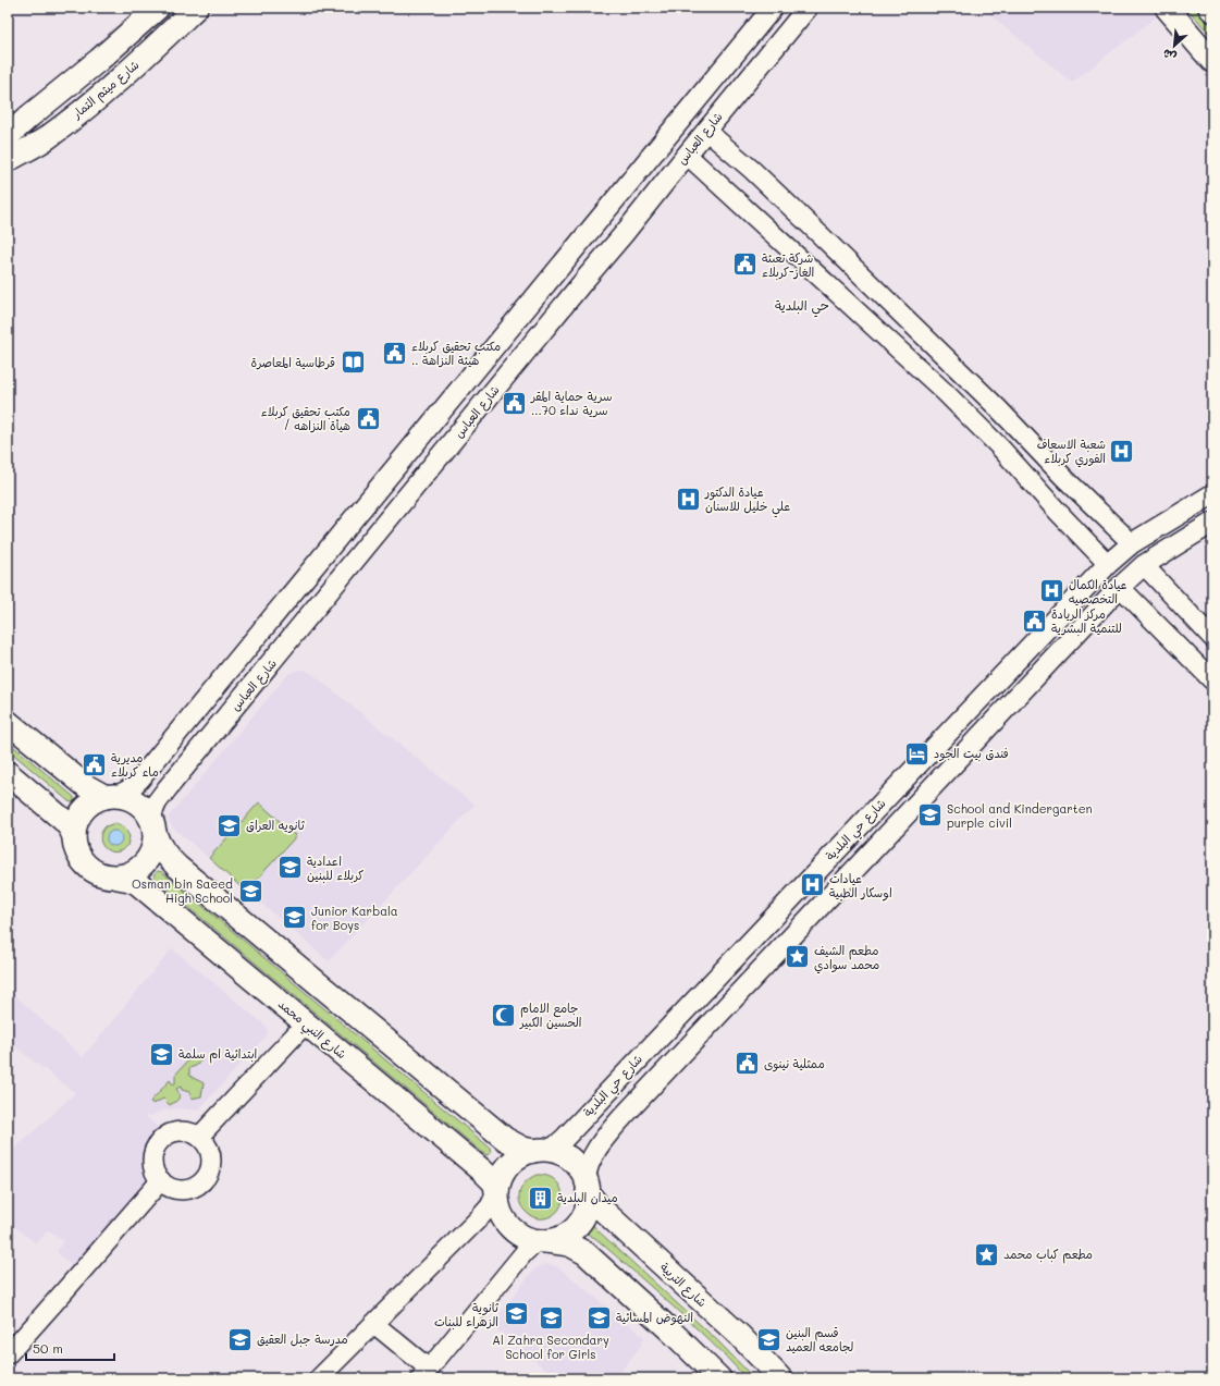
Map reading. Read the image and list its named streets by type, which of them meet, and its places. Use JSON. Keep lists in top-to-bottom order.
{
  "streets": {
    "highway": ["شارع ميثم التمار", "شارع النبي محمد", "شارع التربية"],
    "main road": ["شارع العباس", "شارع حي البلدية"]
  },
  "crossings": [
    ["شارع العباس", "شارع النبي محمد"],
    ["شارع حي البلدية", "شارع النبي محمد"],
    ["شارع حي البلدية", "شارع التربية"],
    ["شارع النبي محمد", "شارع التربية"]
  ],
  "districts": ["حي البلدية"],
  "places": {
    "public building": [
      "شركة تعبئة الغاز-كربلاء",
      "مكتب تحقيق كربلاء .. هيئة النزاهة",
      "سرية حماية المقر ...سرية نداء 70",
      "مكتب تحقيق كربلاء / هيأة النزاهه",
      "مركز الريادة للتنمية البشرية",
      "مديرية ماء كربلاء",
      "ممثلية نينوى"
    ],
    "library": ["قرطاسية المعاصرة"],
    "hospital": [
      "شعبة الاسعاف الفوري كربلاء",
      "عيادة الدكتور علي خليل للاسنان",
      "عيادة الكمال التخصصيه",
      "عيادات اوسكار الطبية"
    ],
    "hotel": ["فندق بيت الجود"],
    "school or university": [
      "School and Kindergarten purple civil",
      "ثانويه العراق",
      "اعدادية كربلاء للبنين",
      "Osman bin Saeed High School",
      "Junior Karbala for Boys",
      "ابتدائية ام سلمة",
      "ثانوية الزهراء للبنات",
      "النهوض المسائية",
      "Al Zahra Secondary School for Girls",
      "مدرسة جبل العقيق",
      "قسم البنين لجامعه العميد"
    ],
    "place": ["مطعم الشيف محمد سوادي", "مطعم كباب محمد"],
    "mosque": ["جامع الامام الحسين الكبير"],
    "building": ["ميدان البلدية"]
  },
  "scale_bar": "50 m",
  "north": "bottom left"
}
